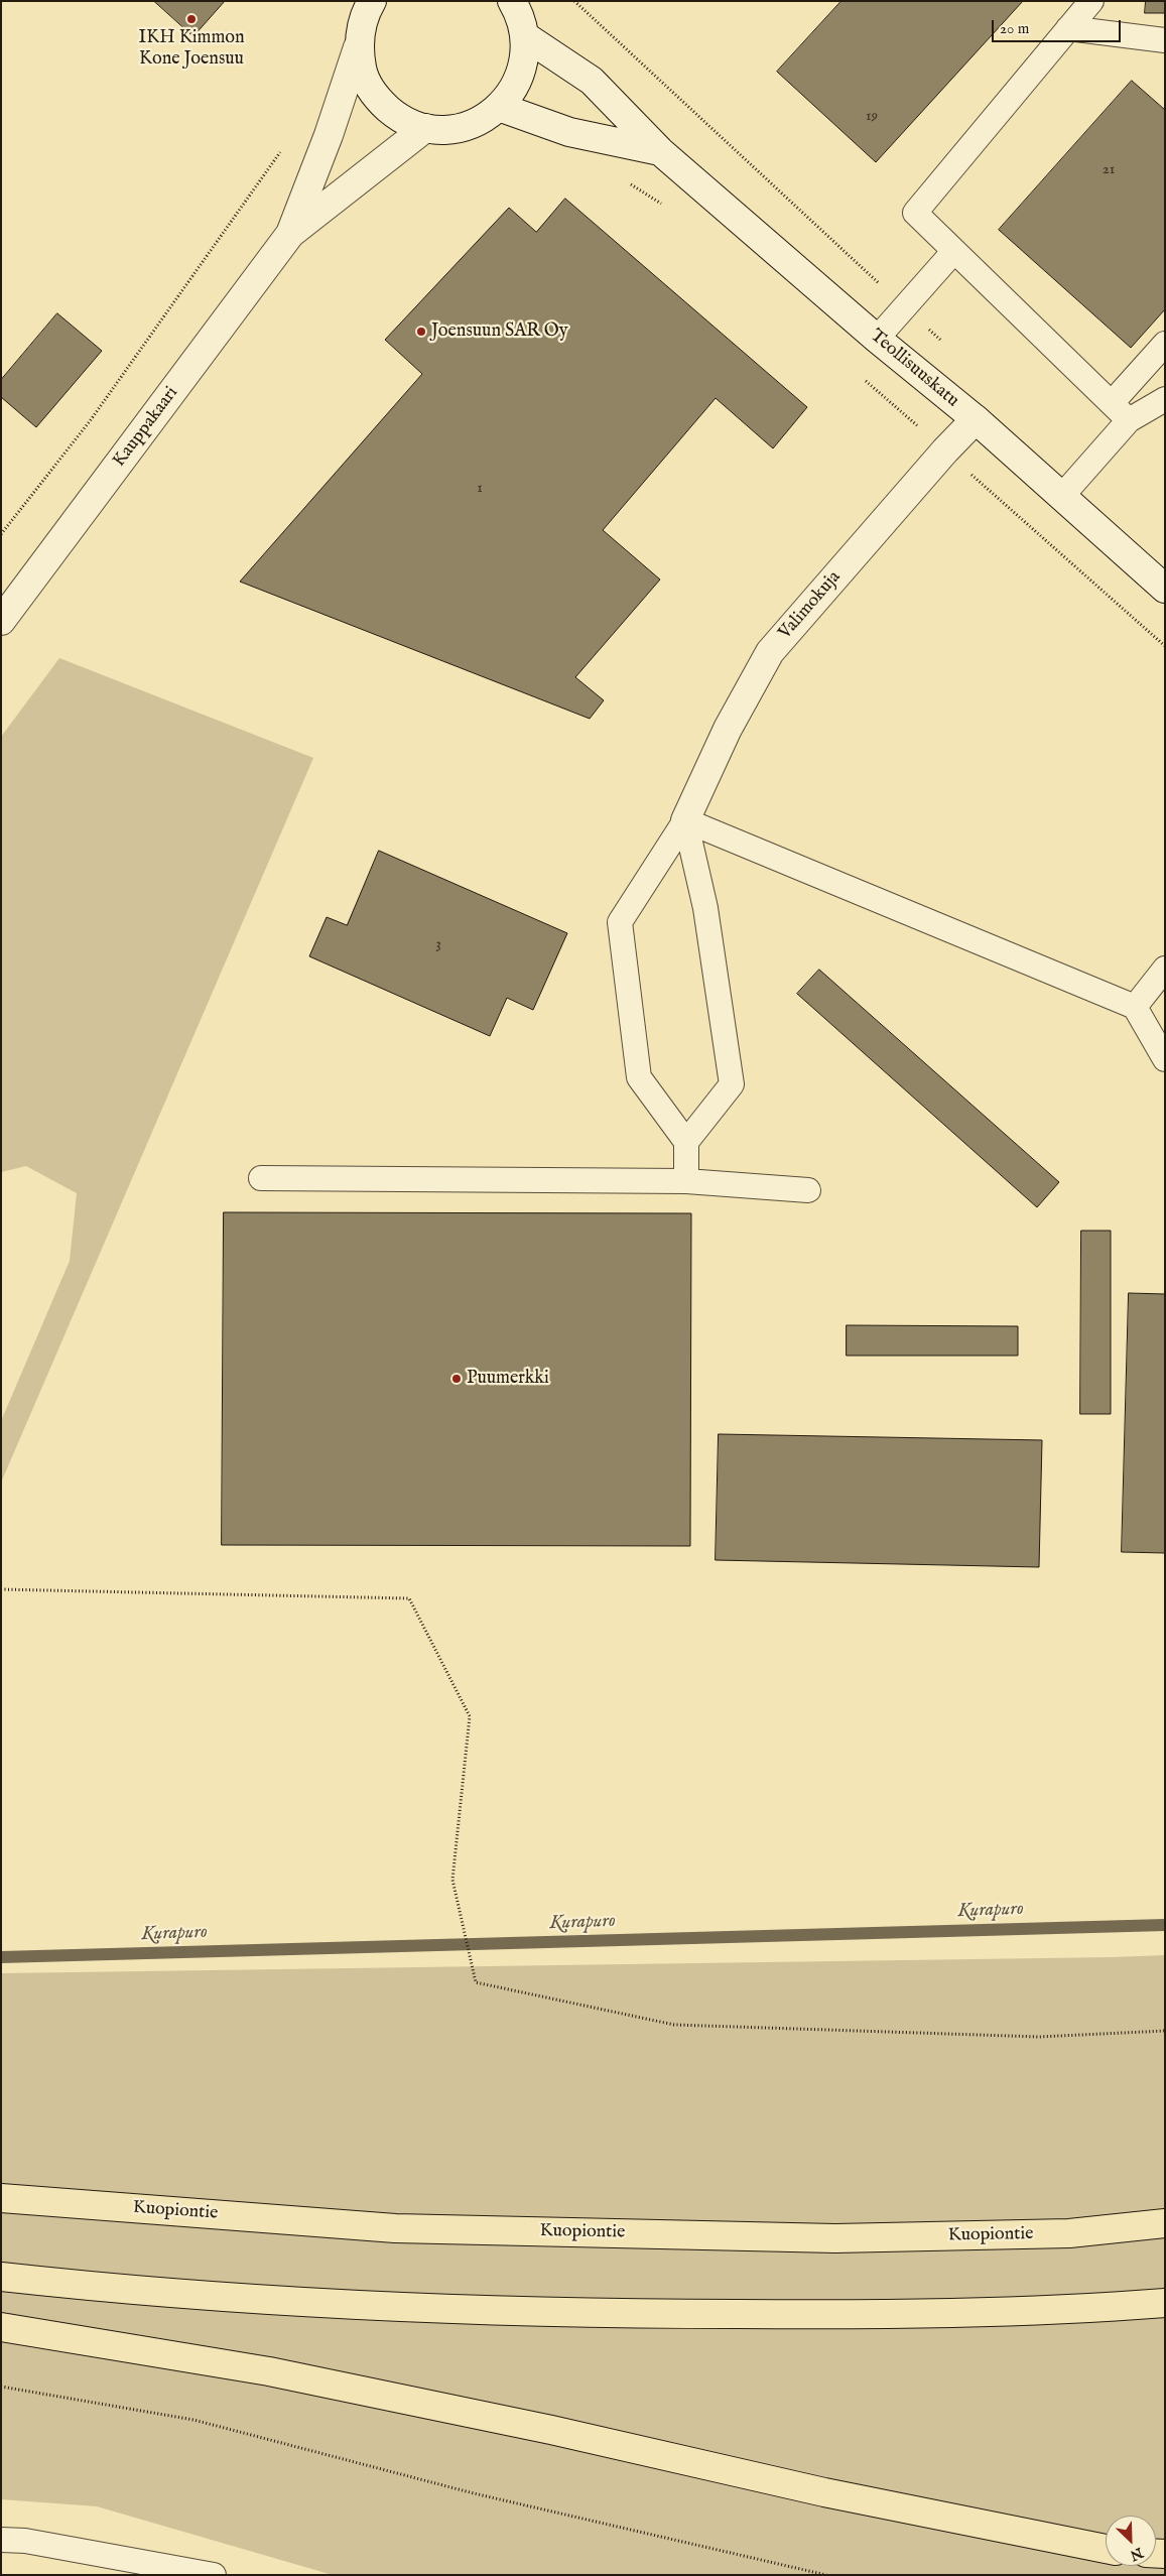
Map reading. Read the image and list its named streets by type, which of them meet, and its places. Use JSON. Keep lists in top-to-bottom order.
{
  "streets": {
    "highway": ["Kuopiontie"],
    "street": ["Teollisuuskatu", "Kauppakaari", "Valimokuja"]
  },
  "crossings": [
    ["Teollisuuskatu", "Valimokuja"]
  ],
  "water": ["Kurapuro"],
  "places": ["IKH Kimmon Kone Joensuu", "Joensuun SAR Oy", "Puumerkki"],
  "house_numbers": [
    "19",
    "21",
    "1",
    "3"
  ],
  "scale_bar": "20 m",
  "north": "bottom right"
}
